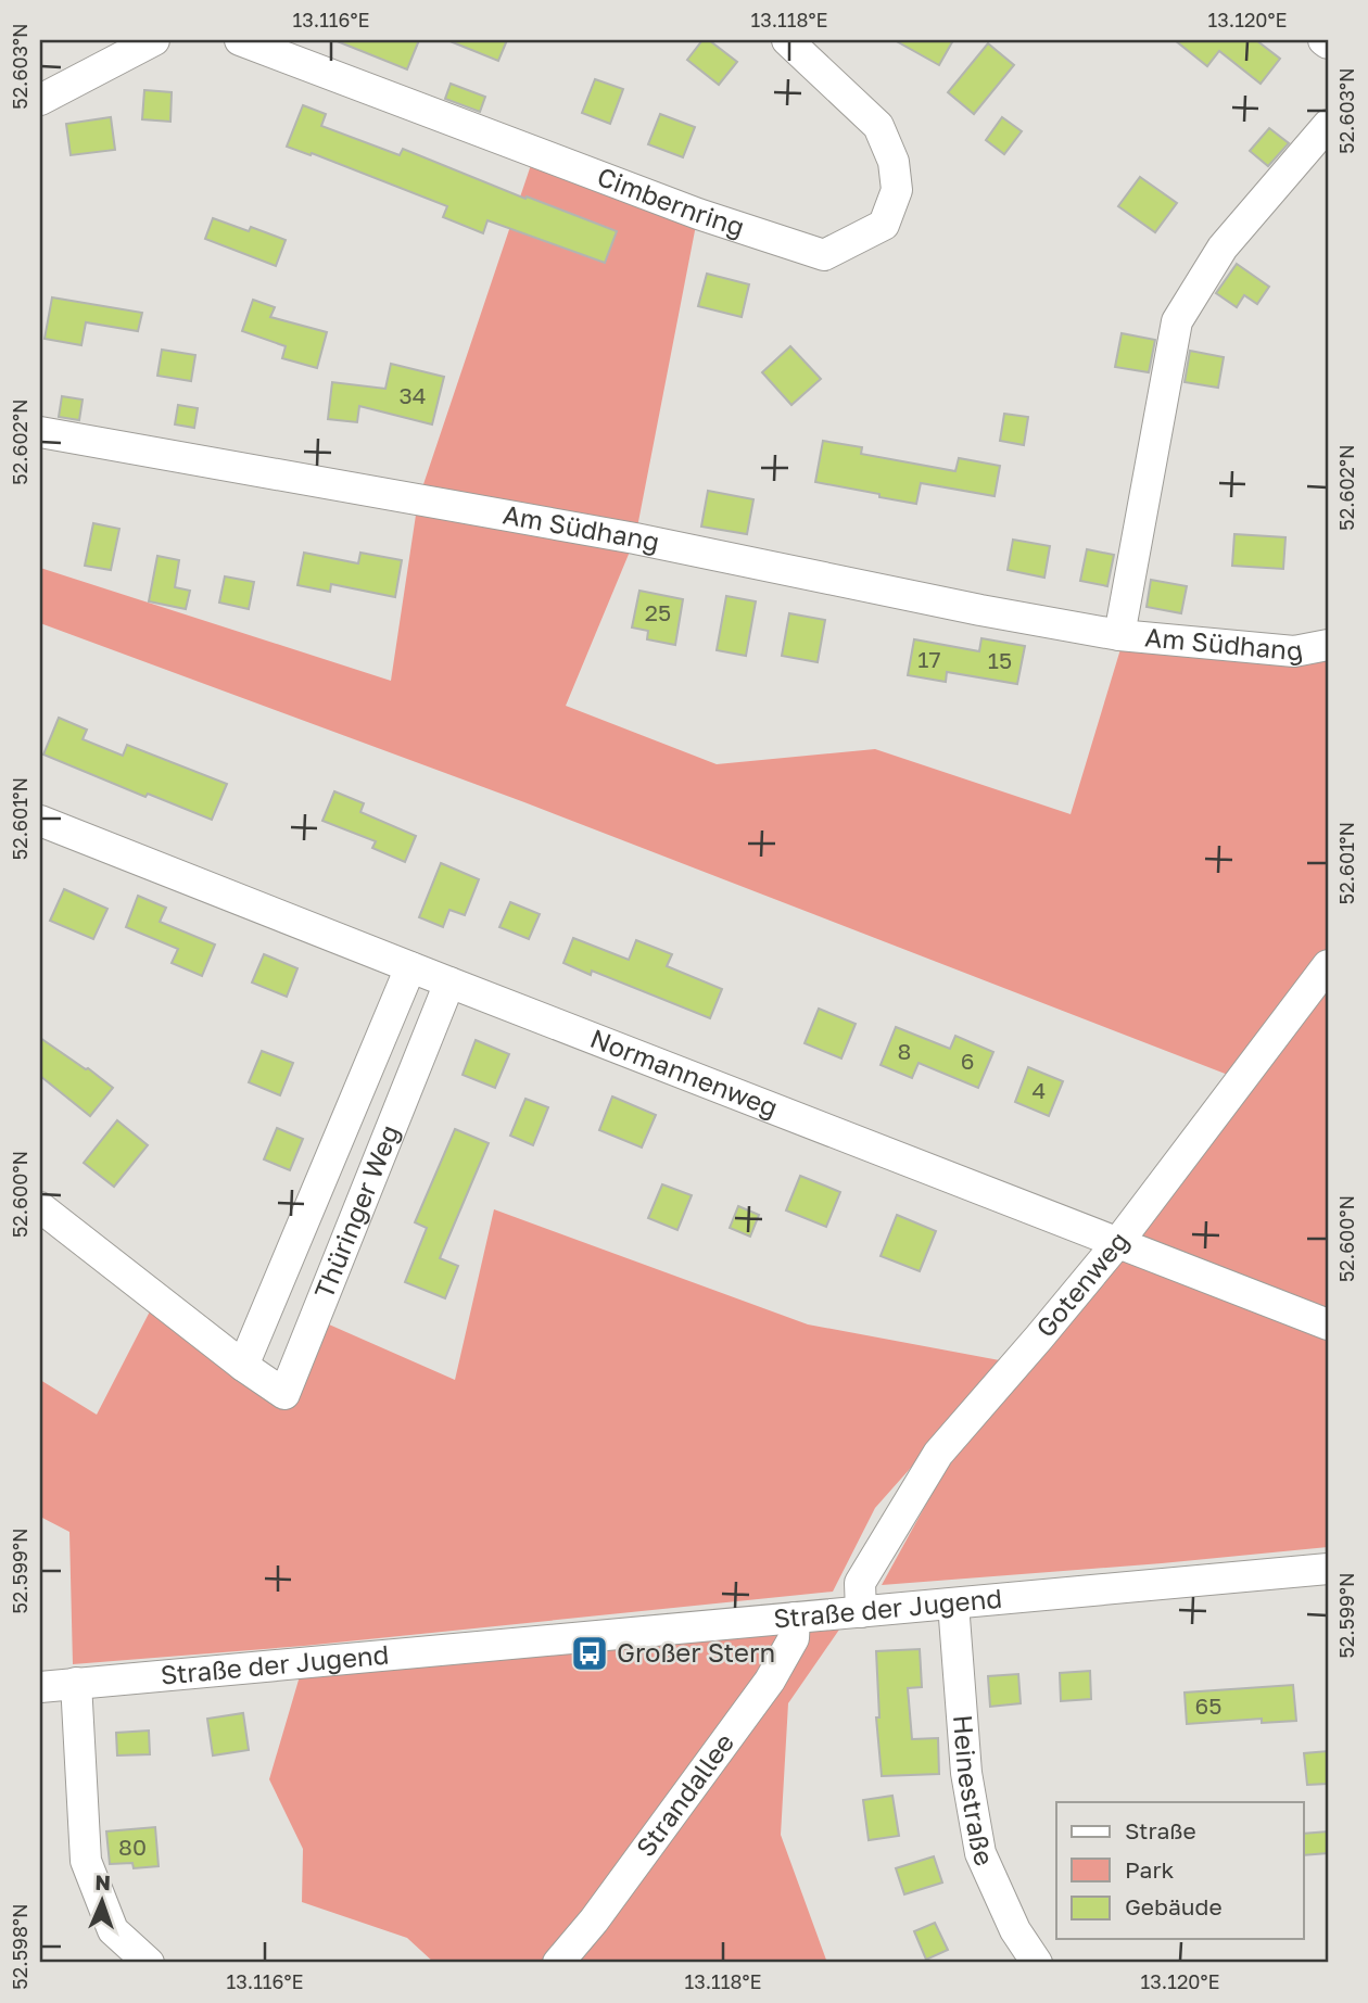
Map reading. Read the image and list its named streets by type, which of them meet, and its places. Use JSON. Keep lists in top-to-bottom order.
{
  "streets": {
    "street": [
      "Cimbernring",
      "Am Südhang",
      "Normannenweg",
      "Thüringer Weg",
      "Gotenweg",
      "Straße der Jugend",
      "Heinestraße",
      "Strandallee"
    ]
  },
  "crossings": [
    ["Normannenweg", "Thüringer Weg"],
    ["Normannenweg", "Gotenweg"],
    ["Gotenweg", "Straße der Jugend"],
    ["Straße der Jugend", "Heinestraße"],
    ["Straße der Jugend", "Strandallee"]
  ],
  "places": {
    "bus stop": ["Großer Stern"]
  },
  "house_numbers": [
    "34",
    "25",
    "17",
    "15",
    "8",
    "6",
    "4",
    "65",
    "80"
  ],
  "legend": ["Straße", "Park", "Gebäude"],
  "north": "top",
  "coordinates": [
    "13.116°E",
    "13.118°E",
    "13.120°E",
    "52.603°N",
    "52.602°N",
    "52.601°N",
    "52.600°N",
    "52.599°N",
    "52.598°N"
  ]
}
